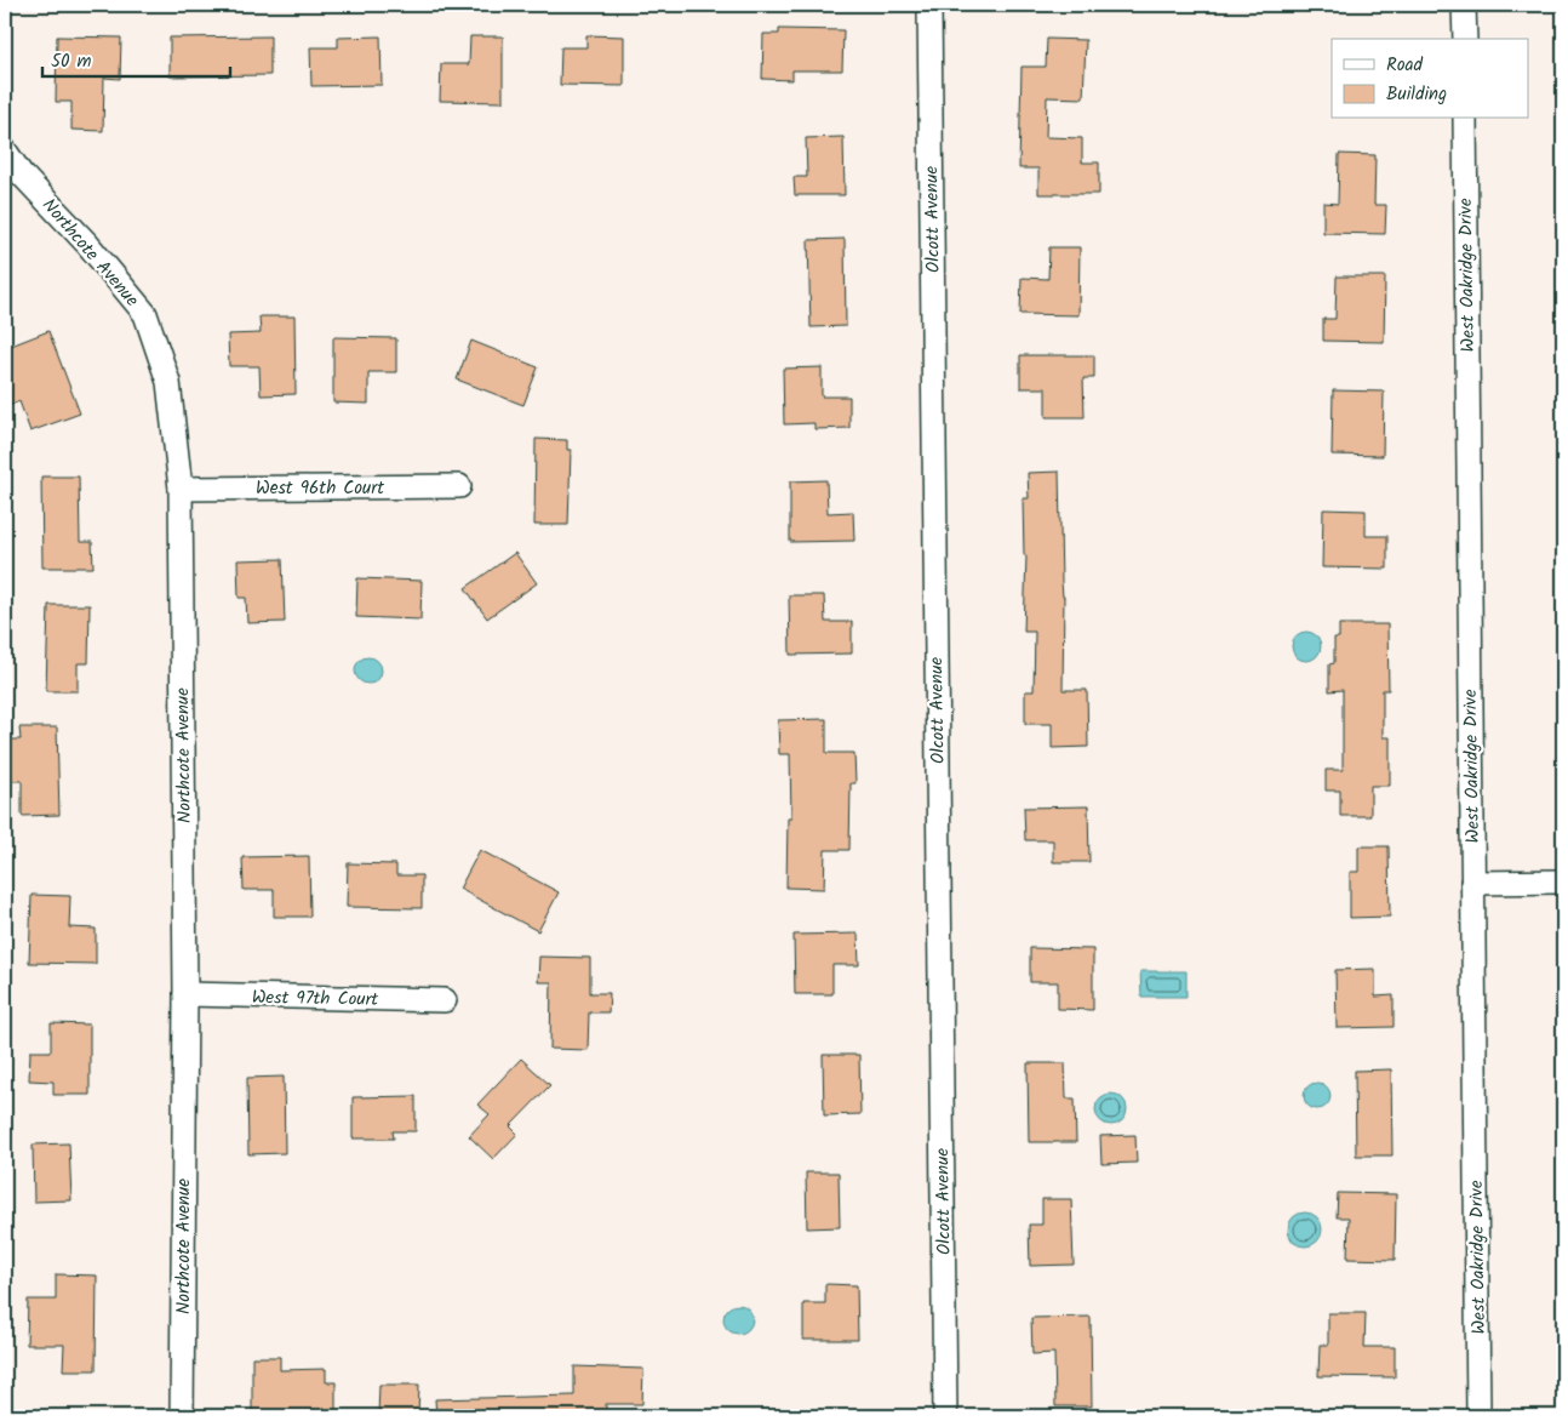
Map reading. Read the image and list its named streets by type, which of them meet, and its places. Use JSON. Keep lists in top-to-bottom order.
{
  "streets": {
    "street": [
      "Olcott Avenue",
      "Northcote Avenue",
      "West Oakridge Drive",
      "West 96th Court",
      "West 97th Court"
    ]
  },
  "crossings": [
    ["Northcote Avenue", "West 96th Court"],
    ["Northcote Avenue", "West 97th Court"]
  ],
  "legend": ["Road", "Building"],
  "scale_bar": "50 m"
}
